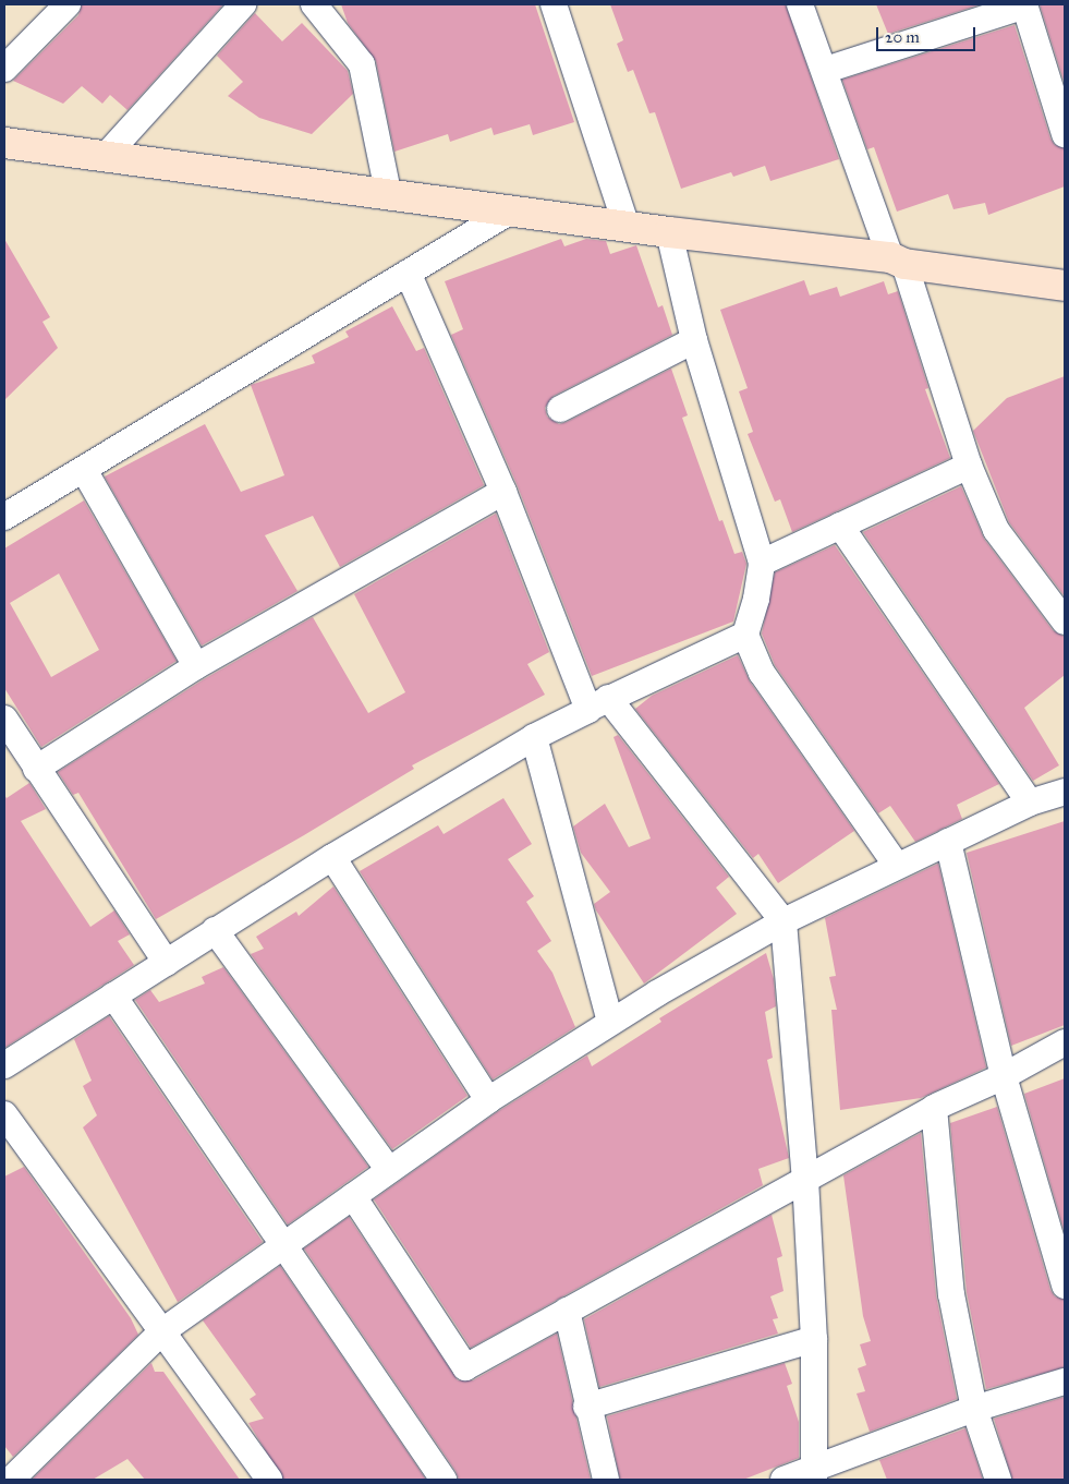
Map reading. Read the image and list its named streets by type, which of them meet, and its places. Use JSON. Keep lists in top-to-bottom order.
{
  "scale_bar": "20 m"
}
